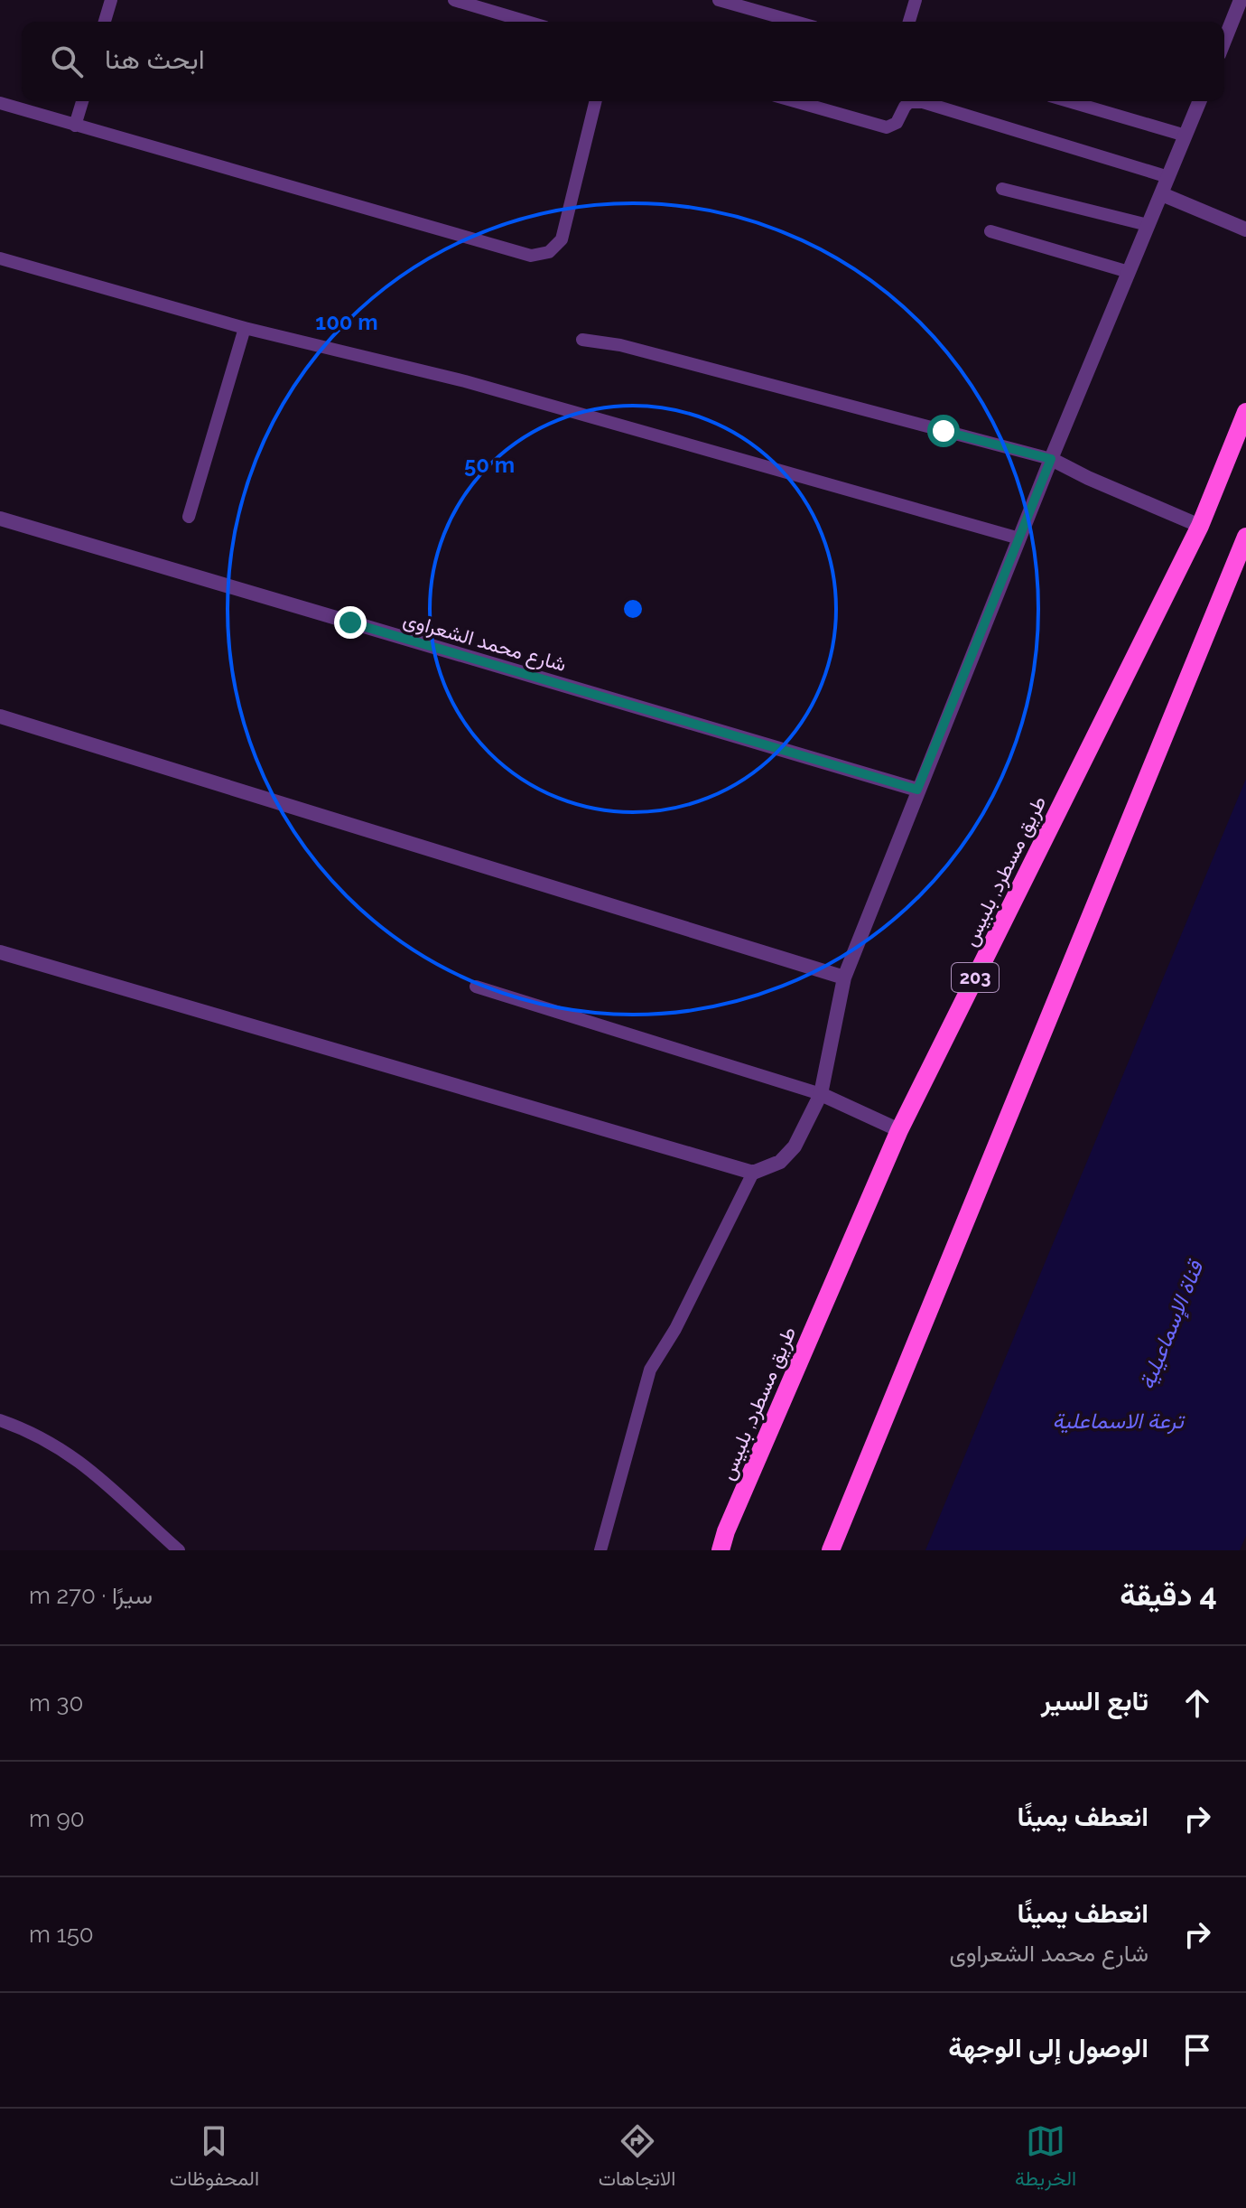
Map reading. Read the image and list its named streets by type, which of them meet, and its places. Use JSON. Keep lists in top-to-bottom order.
{
  "streets": {
    "main road": ["طريق مسطرد, بلبيس", "203"],
    "street": ["شارع محمد الشعراوى"]
  },
  "water": ["قناة الإسماعيلية", "ترعة الاسماعلية"],
  "page": {
    "search": "ابحث هنا",
    "heading": ["4 دقيقة", "سيرًا · 270 m"],
    "list": [
      ["تابع السير", "30 m"],
      ["انعطف يمينًا", "90 m"],
      ["انعطف يمينًا", "شارع محمد الشعراوى", "150 m"],
      "الوصول إلى الوجهة"
    ],
    "nav": ["الخريطة", "الاتجاهات", "المحفوظات"]
  },
  "rings": ["100 m", "50 m"]
}
